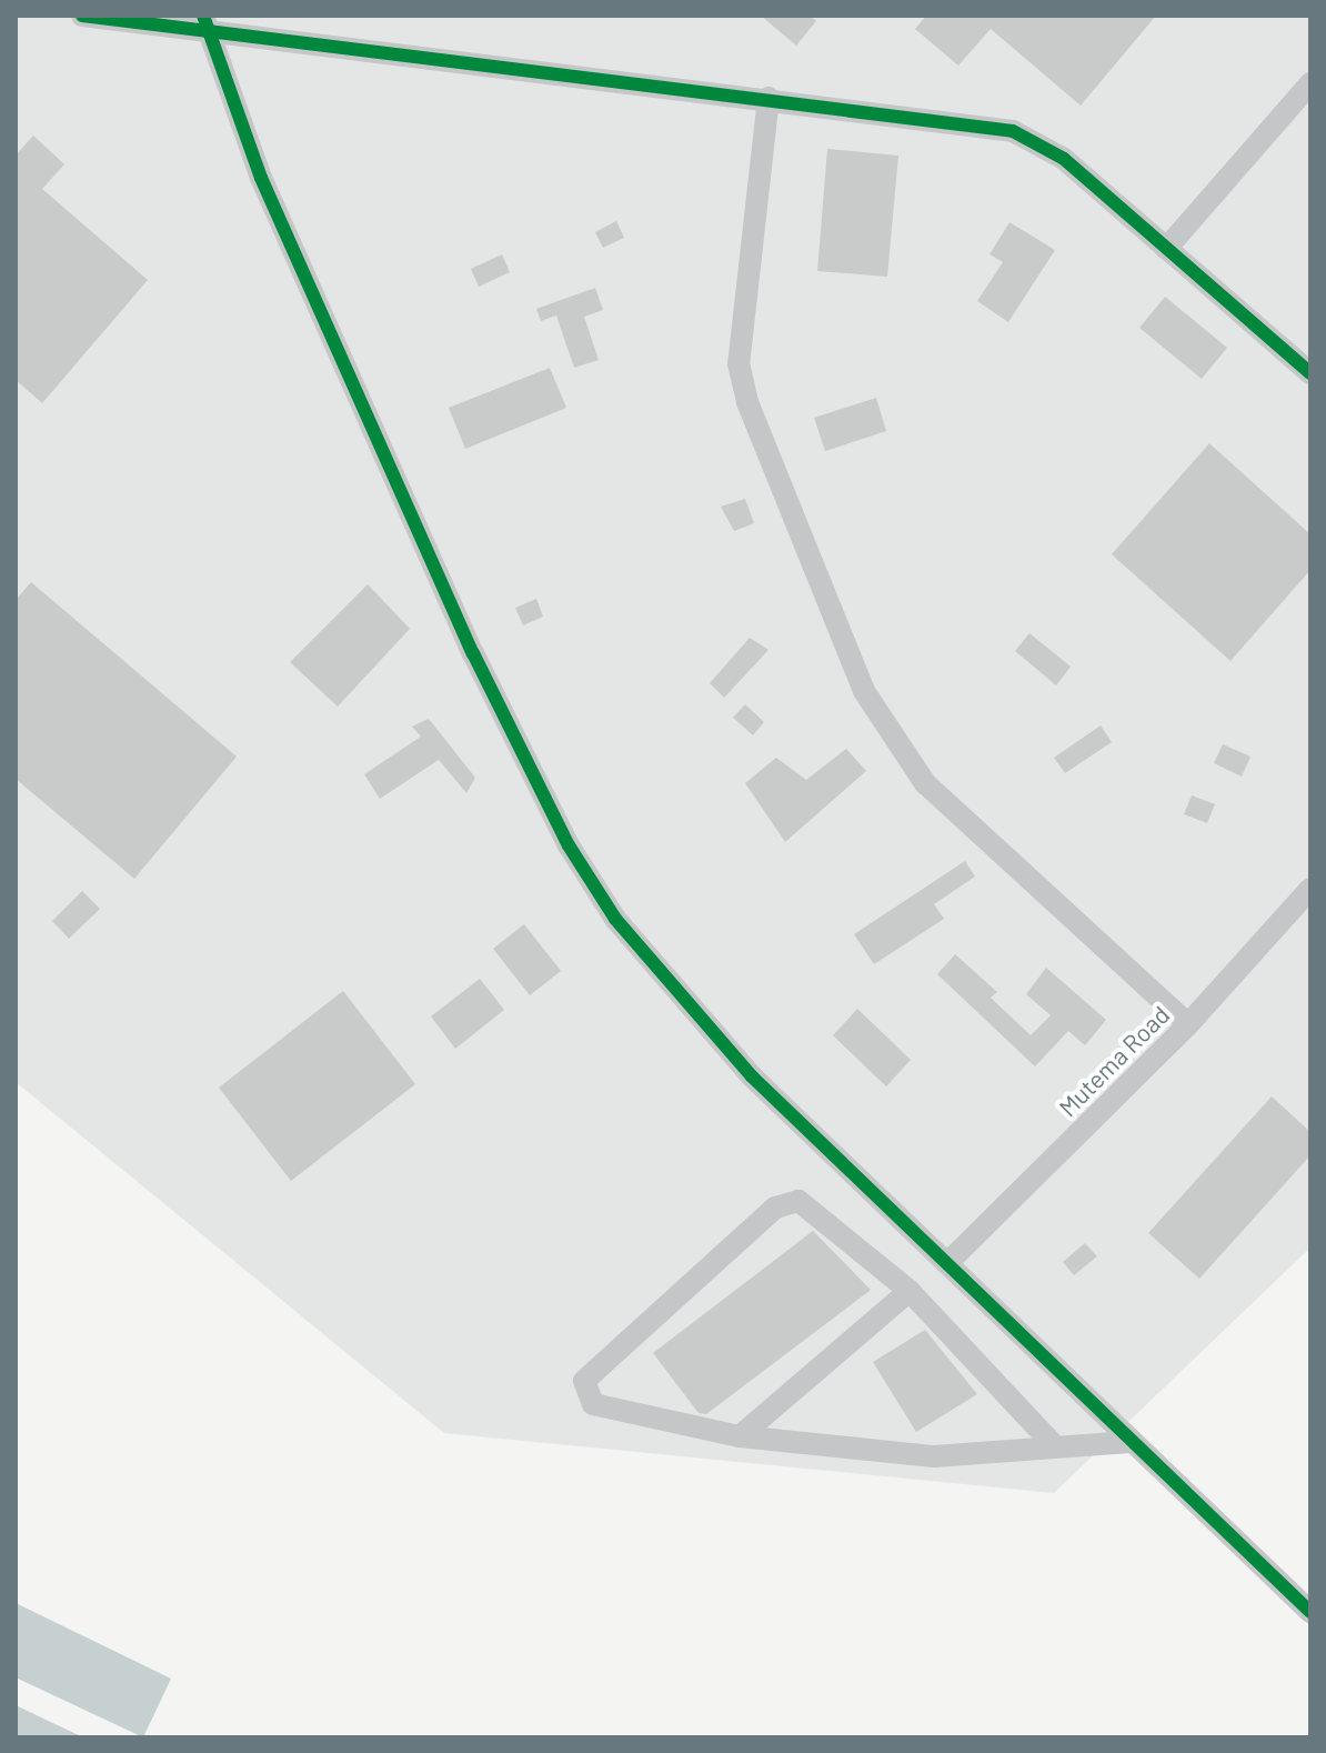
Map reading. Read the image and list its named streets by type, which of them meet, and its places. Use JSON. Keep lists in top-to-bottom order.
{
  "streets": {
    "street": ["Mutema Road"]
  }
}
